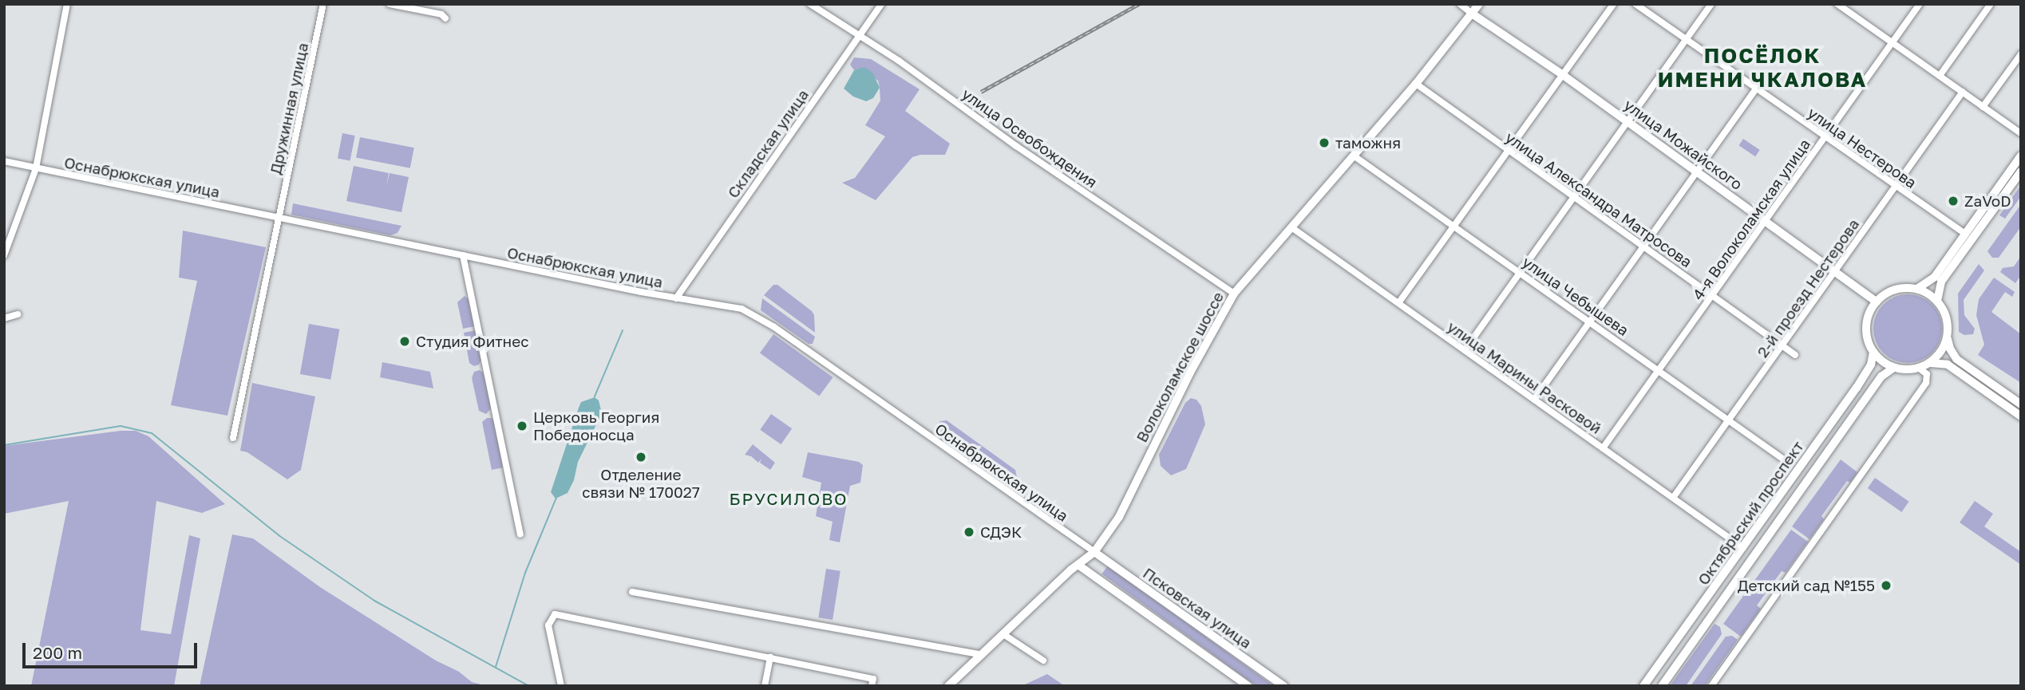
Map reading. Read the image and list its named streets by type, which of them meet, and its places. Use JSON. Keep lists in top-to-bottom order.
{
  "streets": {
    "main road": [
      "улица Можайского",
      "Волоколамское шоссе",
      "Октябрьский проспект",
      "Псковская улица"
    ],
    "street": [
      "Дружинная улица",
      "улица Освобождения",
      "Складская улица",
      "улица Нестерова",
      "Оснабрюкская улица",
      "улица Александра Матросова",
      "4-я Волоколамская улица",
      "2-й проезд Нестерова",
      "улица Чебышева",
      "улица Марины Расковой"
    ]
  },
  "crossings": [
    ["Дружинная улица", "Оснабрюкская улица"],
    ["улица Освобождения", "Складская улица"],
    ["улица Освобождения", "Волоколамское шоссе"],
    ["Складская улица", "Оснабрюкская улица"],
    ["улица Можайского", "4-я Волоколамская улица"],
    ["улица Можайского", "2-й проезд Нестерова"],
    ["улица Можайского", "Волоколамское шоссе"],
    ["улица Можайского", "Октябрьский проспект"],
    ["улица Нестерова", "4-я Волоколамская улица"],
    ["улица Нестерова", "2-й проезд Нестерова"],
    ["Оснабрюкская улица", "Волоколамское шоссе"],
    ["Оснабрюкская улица", "Псковская улица"],
    ["улица Александра Матросова", "4-я Волоколамская улица"],
    ["улица Александра Матросова", "2-й проезд Нестерова"],
    ["улица Александра Матросова", "Волоколамское шоссе"],
    ["4-я Волоколамская улица", "улица Чебышева"],
    ["4-я Волоколамская улица", "улица Марины Расковой"],
    ["2-й проезд Нестерова", "улица Чебышева"],
    ["2-й проезд Нестерова", "улица Марины Расковой"],
    ["улица Чебышева", "Волоколамское шоссе"],
    ["Волоколамское шоссе", "улица Марины Расковой"],
    ["Волоколамское шоссе", "Псковская улица"],
    ["улица Марины Расковой", "Октябрьский проспект"]
  ],
  "districts": ["ПОСЁЛОК ИМЕНИ ЧКАЛОВА", "БРУСИЛОВО"],
  "places": [
    "таможня",
    "ZaVoD",
    "Студия Фитнес",
    "Церковь Георгия Победоносца",
    "Отделение связи № 170027",
    "СДЭК",
    "Детский сад №155"
  ],
  "scale_bar": "200 m"
}
